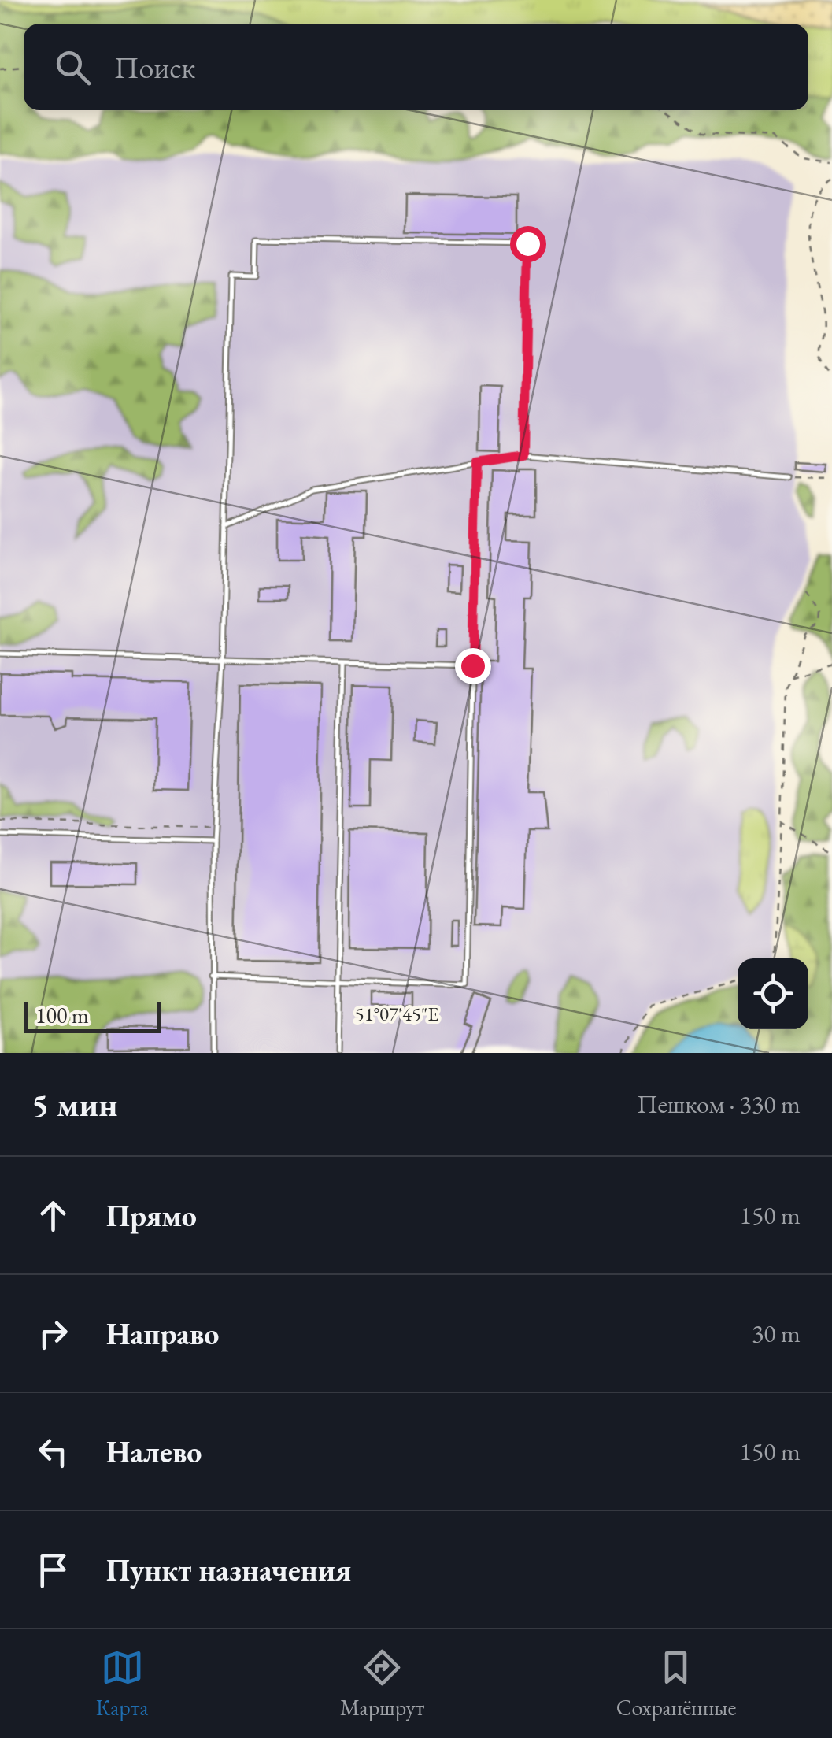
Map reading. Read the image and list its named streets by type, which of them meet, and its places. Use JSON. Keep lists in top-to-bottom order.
{
  "scale_bar": "100 m",
  "page": {
    "search": "Поиск",
    "scale": "100 m",
    "heading": ["5 мин", "Пешком · 330 m"],
    "list": [
      ["Прямо", "150 m"],
      ["Направо", "30 m"],
      ["Налево", "150 m"],
      "Пункт назначения"
    ],
    "nav": ["Карта", "Маршрут", "Сохранённые"]
  },
  "coordinates": ["51°07'45\"E"]
}
